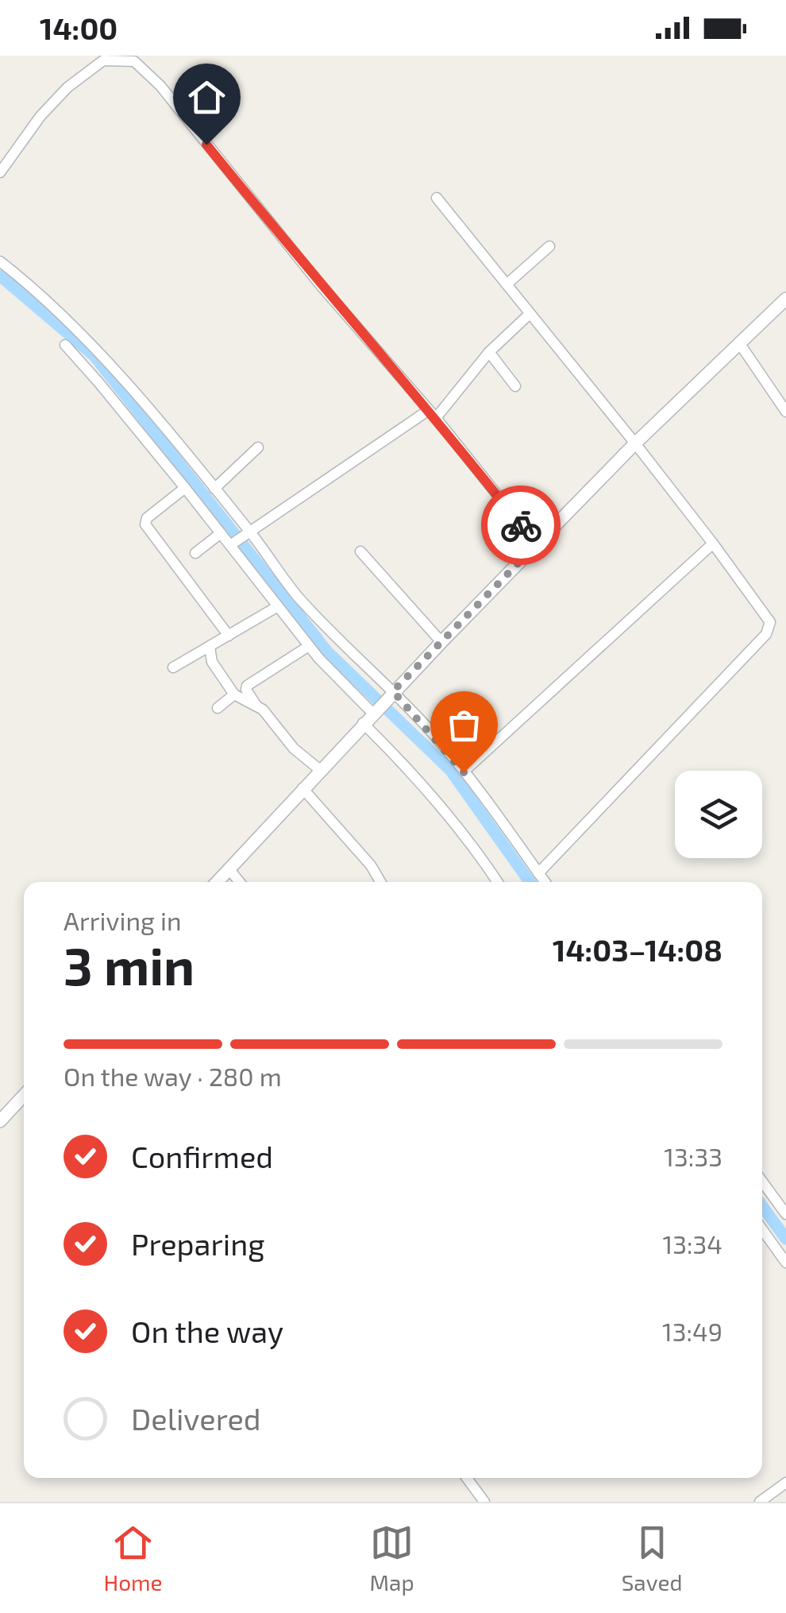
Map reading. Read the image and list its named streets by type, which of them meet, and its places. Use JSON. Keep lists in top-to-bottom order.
{
  "page": {
    "status": "14:00",
    "heading": ["3 min", "Arriving in", "14:03–14:08"],
    "bar": "On the way · 280 m",
    "list": [
      ["Confirmed", "13:33"],
      ["Preparing", "13:34"],
      ["On the way", "13:49"],
      "Delivered"
    ],
    "tabs": ["Home", "Map", "Saved"]
  }
}
